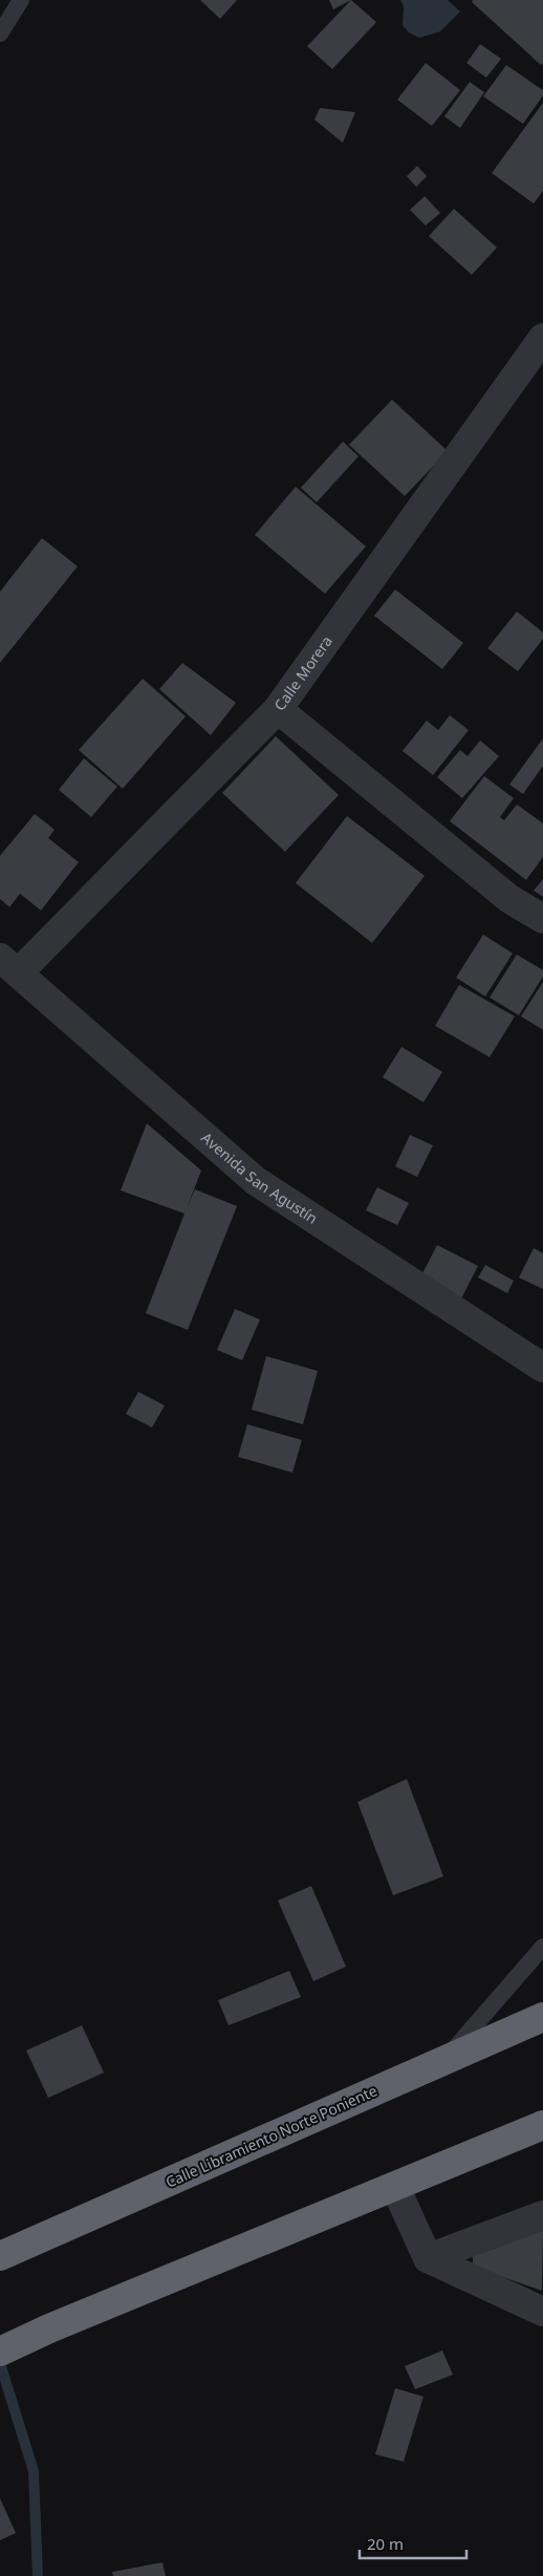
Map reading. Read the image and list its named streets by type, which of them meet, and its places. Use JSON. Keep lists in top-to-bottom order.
{
  "streets": {
    "highway": ["Calle Libramiento Norte Poniente"],
    "street": ["Calle Morera", "Avenida San Agustín"]
  },
  "crossings": [
    ["Calle Morera", "Avenida San Agustín"]
  ],
  "scale_bar": "20 m"
}
